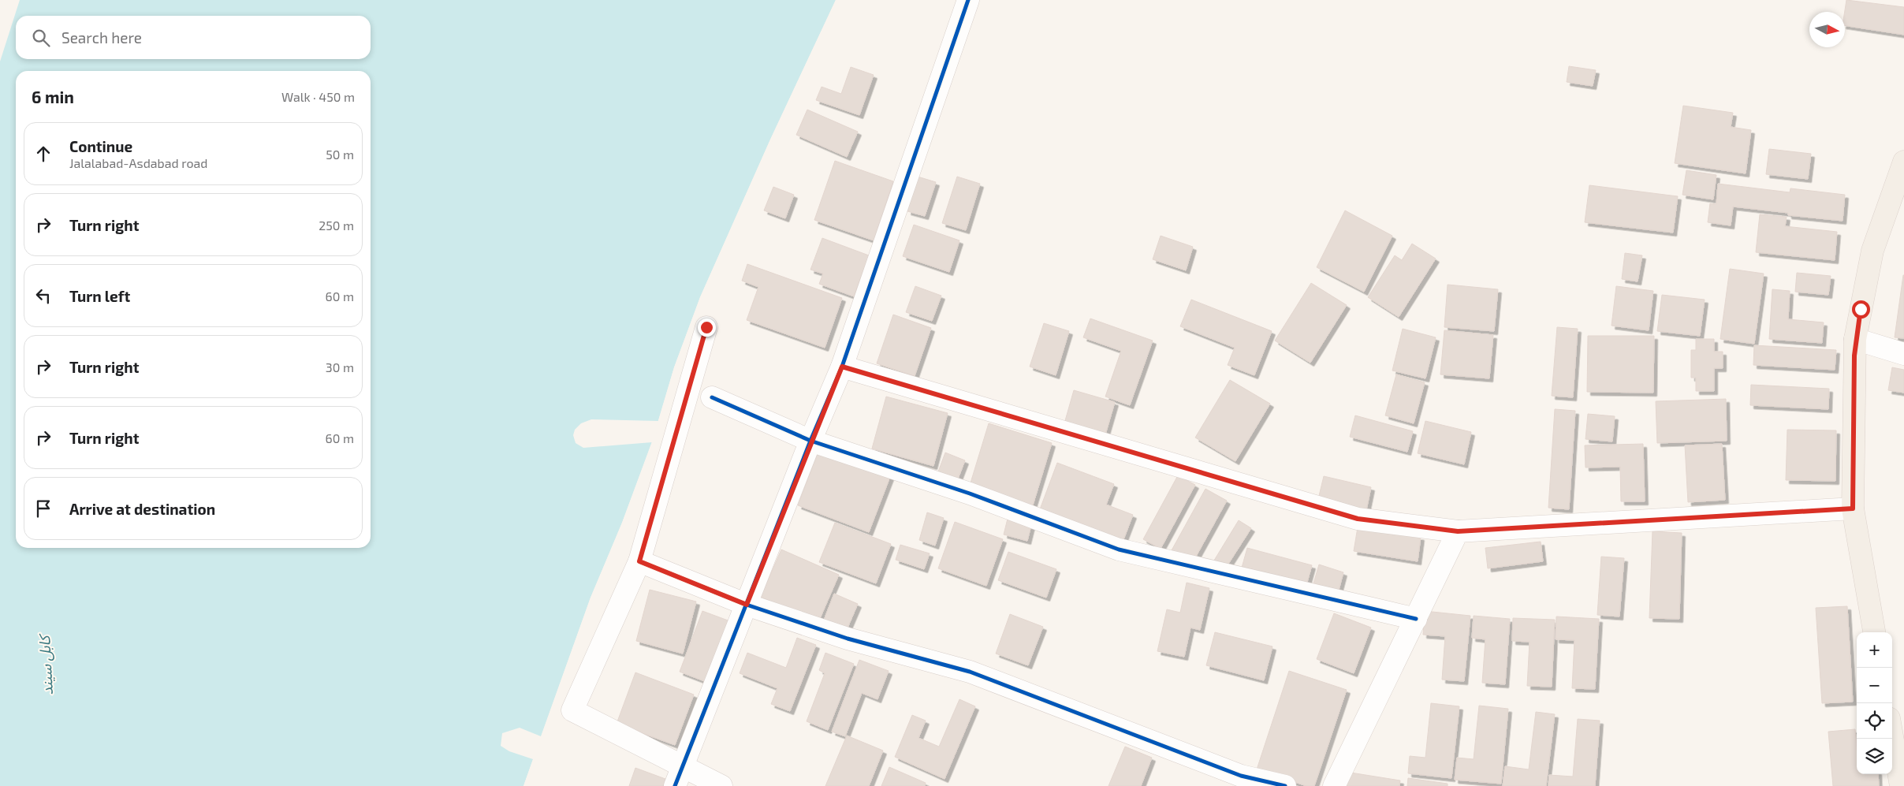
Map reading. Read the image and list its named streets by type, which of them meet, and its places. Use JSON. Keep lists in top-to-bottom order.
{
  "water": ["کابل سيند"],
  "north": "right",
  "page": {
    "search": "Search here",
    "heading": ["6 min", "Walk · 450 m"],
    "list": [
      ["Continue", "Jalalabad-Asdabad road", "50 m"],
      ["Turn right", "250 m"],
      ["Turn left", "60 m"],
      ["Turn right", "30 m"],
      ["Turn right", "60 m"],
      "Arrive at destination"
    ],
    "map_buttons": ["+", "−"]
  }
}
